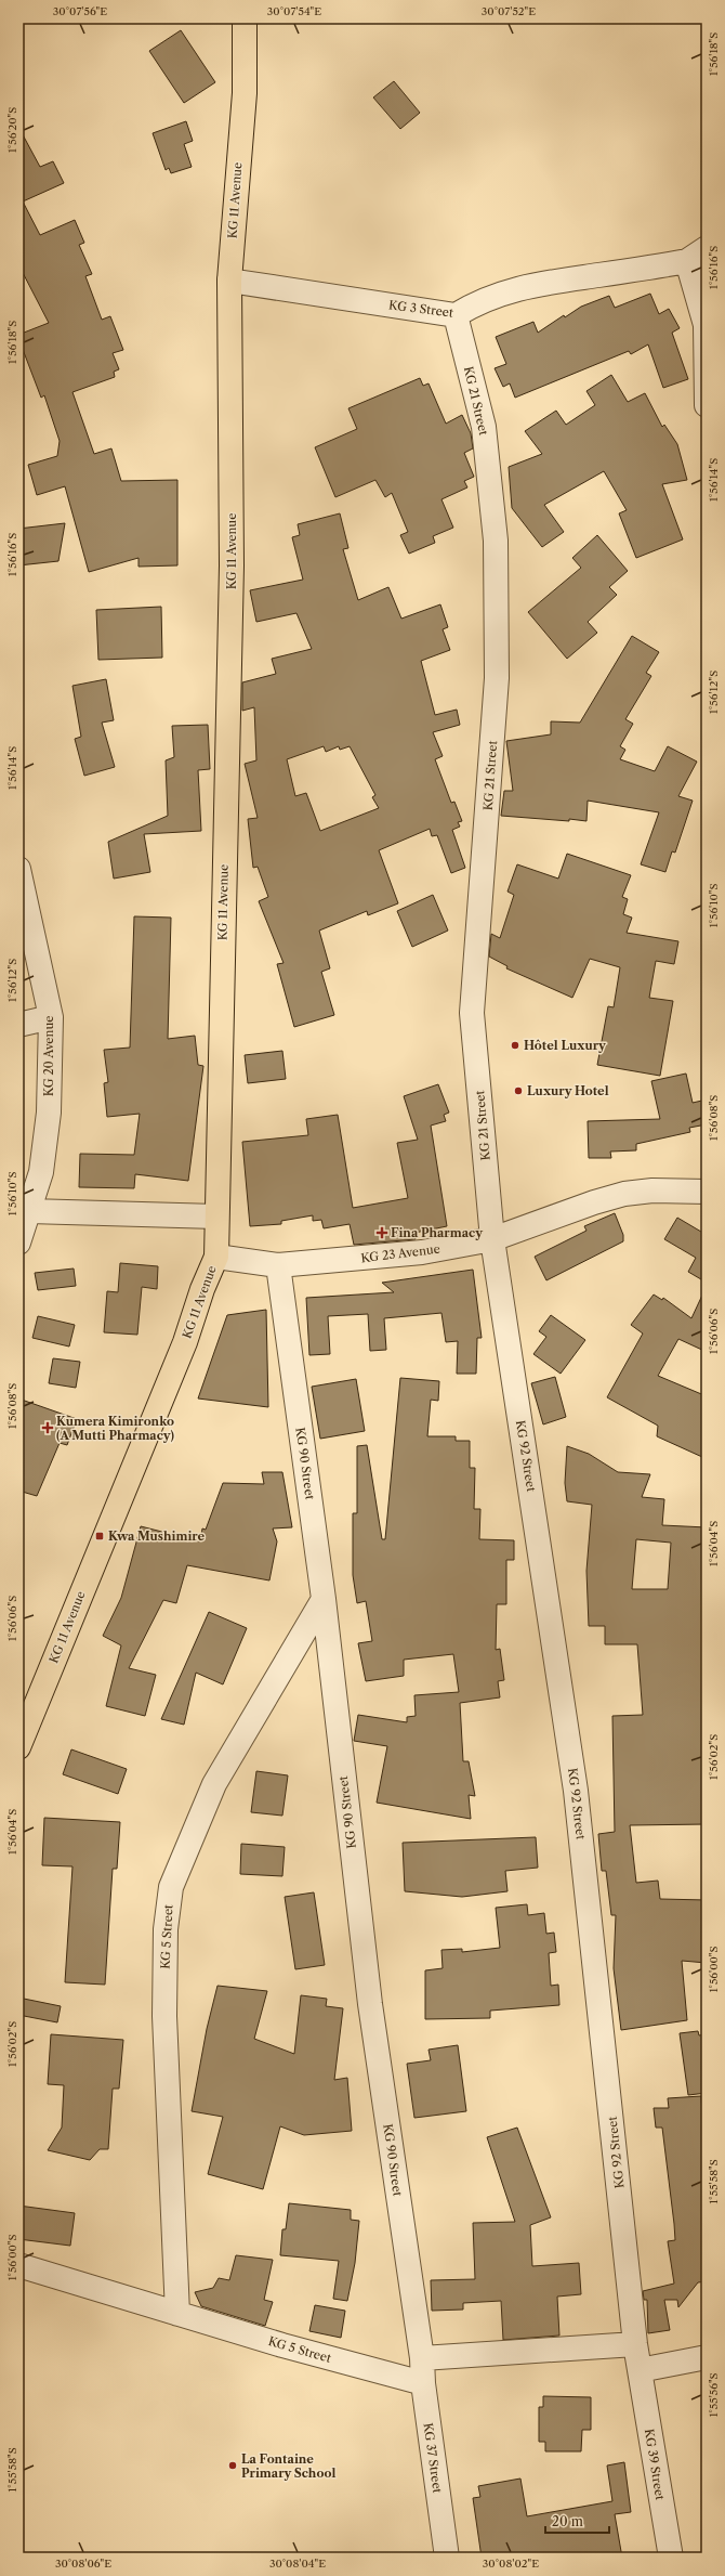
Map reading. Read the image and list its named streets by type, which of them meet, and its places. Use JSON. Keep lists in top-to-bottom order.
{
  "streets": {
    "main road": ["KG 11 Avenue"],
    "street": [
      "KG 3 Street",
      "KG 21 Street",
      "KG 20 Avenue",
      "KG 23 Avenue",
      "KG 92 Street",
      "KG 90 Street",
      "KG 5 Street",
      "KG 37 Street",
      "KG 39 Street"
    ]
  },
  "crossings": [
    ["KG 11 Avenue", "KG 3 Street"],
    ["KG 11 Avenue", "KG 23 Avenue"],
    ["KG 3 Street", "KG 21 Street"],
    ["KG 21 Street", "KG 23 Avenue"],
    ["KG 21 Street", "KG 92 Street"],
    ["KG 23 Avenue", "KG 92 Street"],
    ["KG 23 Avenue", "KG 90 Street"],
    ["KG 92 Street", "KG 39 Street"],
    ["KG 90 Street", "KG 5 Street"],
    ["KG 90 Street", "KG 37 Street"],
    ["KG 5 Street", "KG 37 Street"]
  ],
  "places": {
    "other": ["Hôtel Luxury", "Luxury Hotel", "La Fontaine Primary School"],
    "health": ["Fina Pharmacy", "Kumera Kimironko (A Mutti Pharmacy)"],
    "transit": ["Kwa Mushimire"]
  },
  "scale_bar": "20 m",
  "coordinates": [
    "30°07'56\"E",
    "30°07'54\"E",
    "30°07'52\"E",
    "1°56'18\"S",
    "1°56'20\"S",
    "1°56'16\"S",
    "1°56'14\"S",
    "1°56'12\"S",
    "1°56'10\"S",
    "1°56'08\"S",
    "1°56'06\"S",
    "1°56'04\"S",
    "1°56'02\"S",
    "1°56'00\"S",
    "1°55'58\"S",
    "1°55'56\"S",
    "30°08'06\"E",
    "30°08'04\"E",
    "30°08'02\"E"
  ]
}
